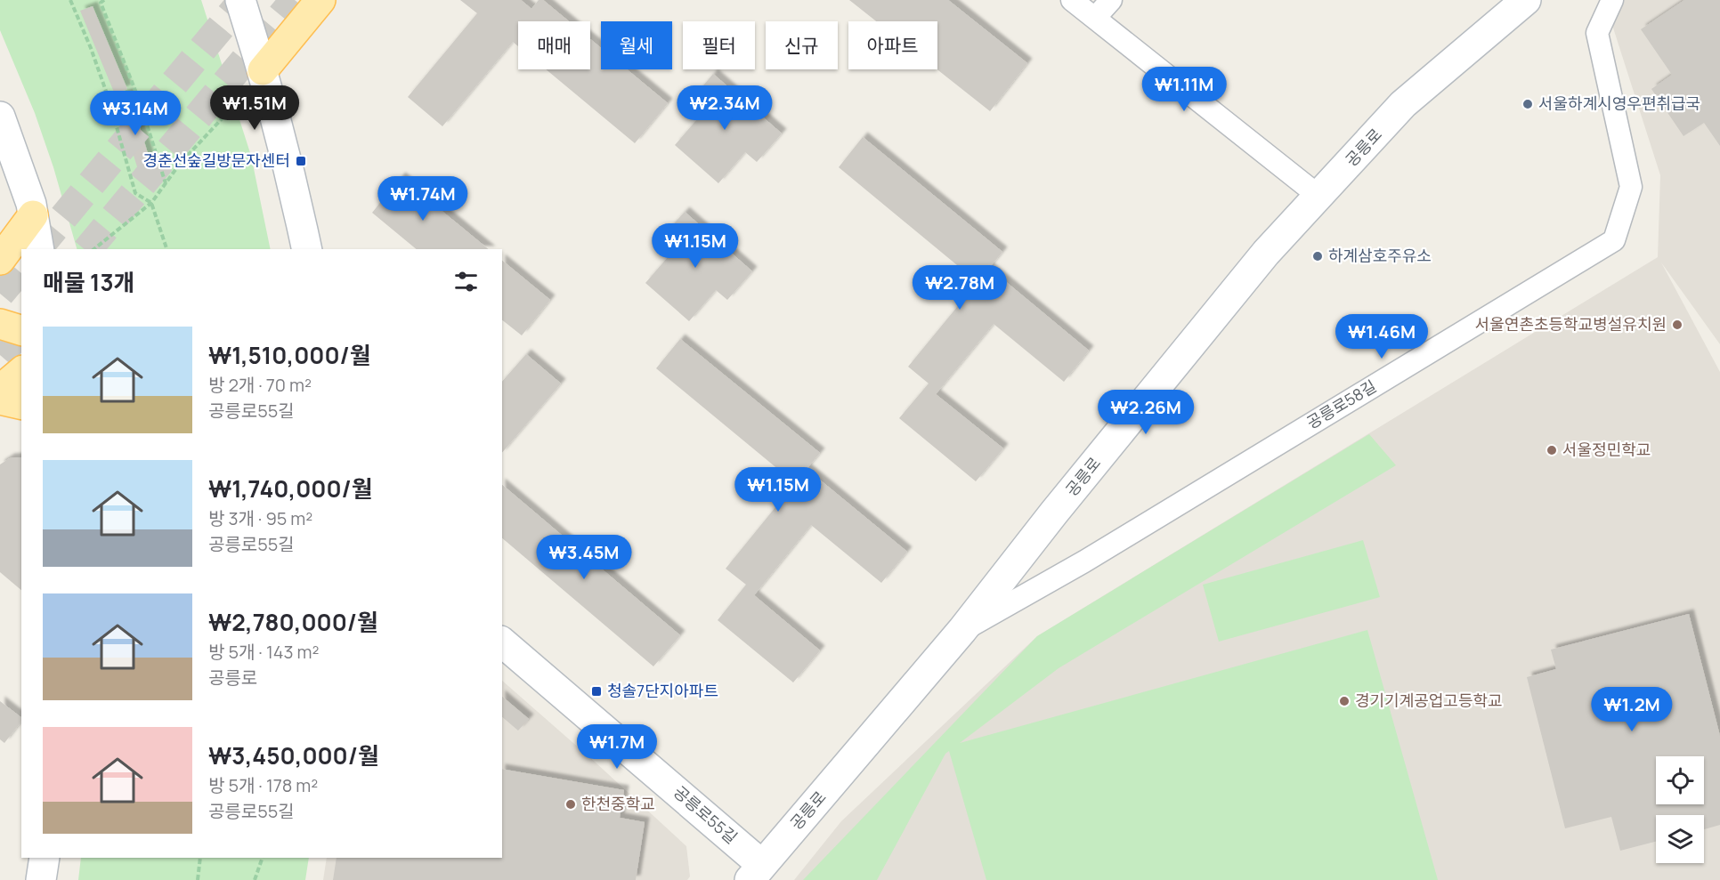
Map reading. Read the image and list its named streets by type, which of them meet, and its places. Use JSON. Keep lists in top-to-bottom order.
{
  "streets": {
    "street": ["공릉로", "공릉로58길", "공릉로55길"]
  },
  "crossings": [
    ["공릉로", "공릉로58길"],
    ["공릉로", "공릉로55길"]
  ],
  "places": {
    "other": [
      "서울하계시영우편취급국",
      "하계삼호주유소",
      "서울연촌초등학교병설유치원",
      "서울정민학교",
      "경기기계공업고등학교",
      "한천중학교"
    ],
    "transit": ["경춘선숲길방문자센터", "청솔7단지아파트"]
  },
  "page": {
    "chip": [
      "매매",
      "월세",
      "필터",
      "신규",
      "아파트"
    ],
    "price": [
      "₩1.11M",
      "₩1.51M",
      "₩2.34M",
      "₩3.14M",
      "₩1.74M",
      "₩1.15M",
      "₩2.78M",
      "₩1.46M",
      "₩2.26M",
      "₩1.15M",
      "₩3.45M",
      "₩1.2M",
      "₩1.7M"
    ],
    "heading": "매물 13개",
    "list": [
      {
        "name": "₩1,510,000/월",
        "note": "방 2개 · 70 m² · 공릉로55길"
      },
      {
        "name": "₩1,740,000/월",
        "note": "방 3개 · 95 m² · 공릉로55길"
      },
      {
        "name": "₩2,780,000/월",
        "note": "방 5개 · 143 m² · 공릉로"
      },
      {
        "name": "₩3,450,000/월",
        "note": "방 5개 · 178 m² · 공릉로55길"
      }
    ]
  }
}
